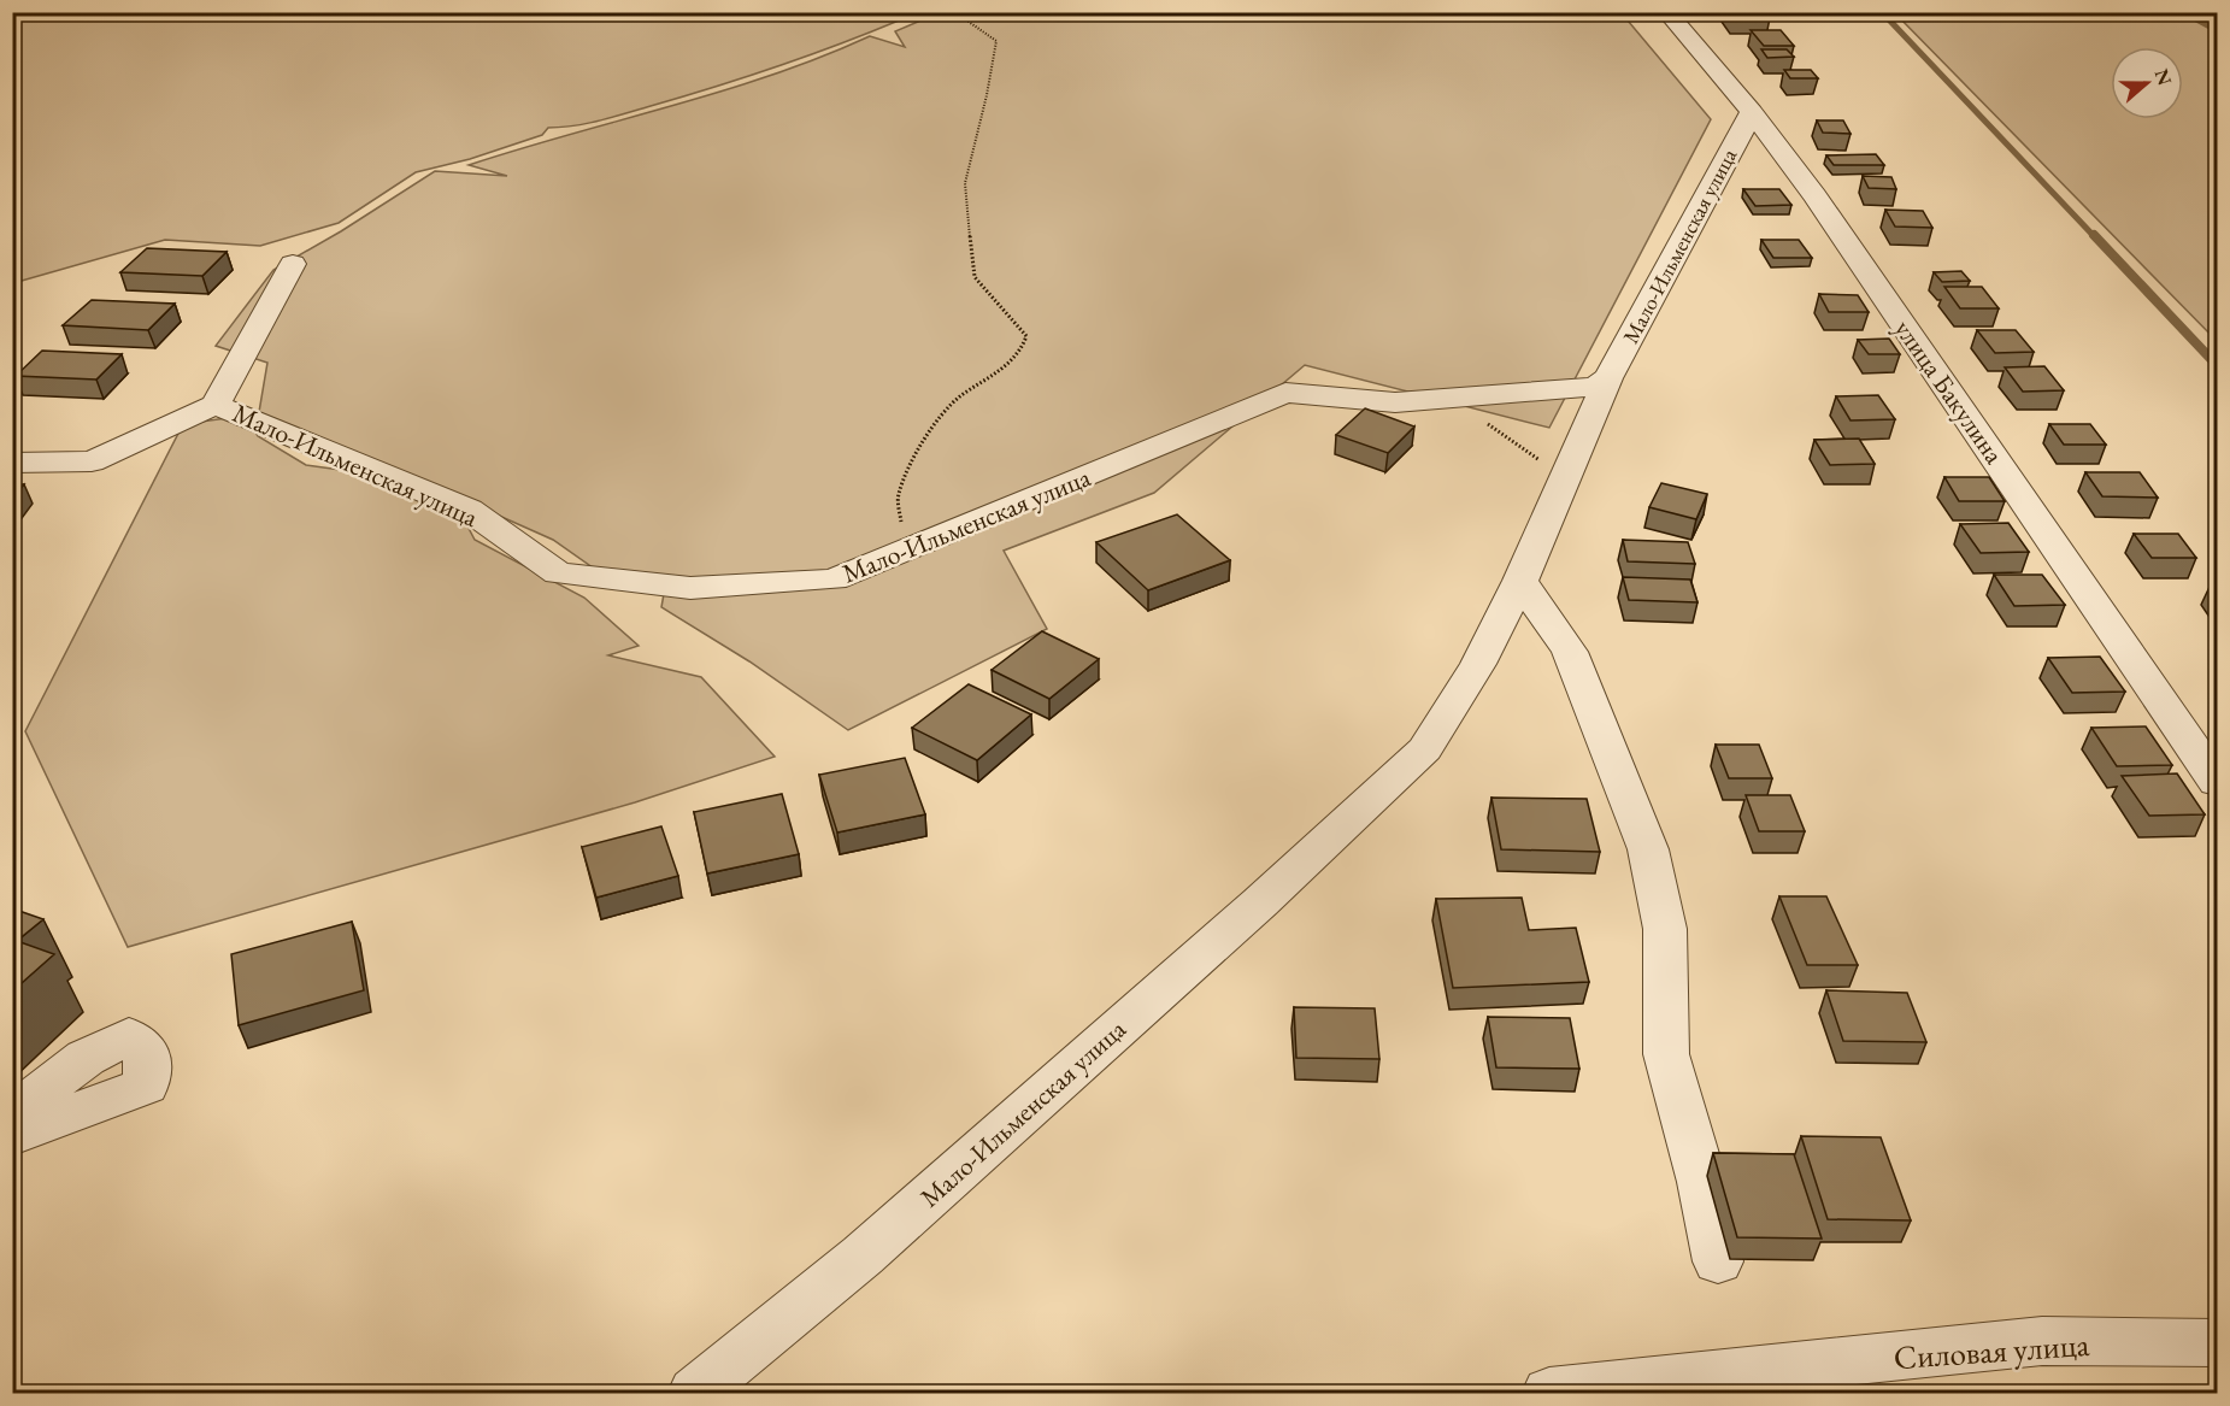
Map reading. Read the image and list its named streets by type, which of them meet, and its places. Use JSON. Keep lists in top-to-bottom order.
{
  "streets": {
    "street": ["Мало-Ильменская улица", "улица Бакулина", "Силовая улица"]
  },
  "crossings": [
    ["Мало-Ильменская улица", "улица Бакулина"]
  ],
  "north": "right"
}
